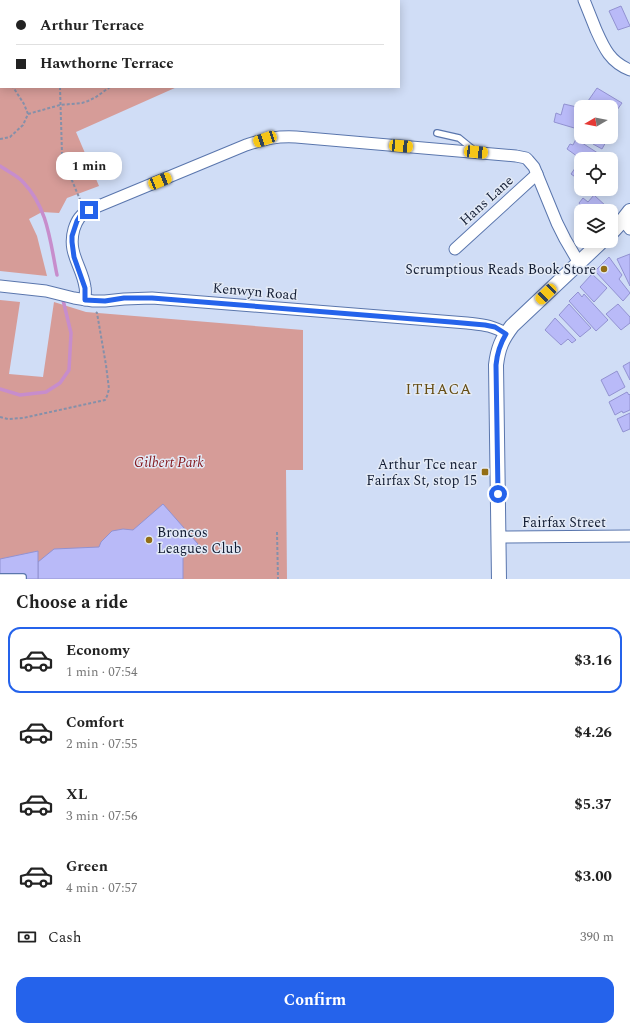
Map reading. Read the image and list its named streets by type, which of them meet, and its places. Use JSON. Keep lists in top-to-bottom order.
{
  "streets": {
    "street": ["Hans Lane", "Kenwyn Road", "Fairfax Street"]
  },
  "districts": ["ITHACA"],
  "parks": ["Gilbert Park"],
  "places": {
    "other": ["Scrumptious Reads Book Store", "Broncos Leagues Club"],
    "transit": ["Arthur Tce near Fairfax St, stop 15"]
  },
  "north": "left",
  "page": {
    "banner": ["Arthur Terrace", "Hawthorne Terrace"],
    "bubble": "1 min",
    "heading": "Choose a ride",
    "list": [
      {
        "name": "Economy",
        "note": "1 min · 07:54",
        "value": "$3.16"
      },
      {
        "name": "Comfort",
        "note": "2 min · 07:55",
        "value": "$4.26"
      },
      {
        "name": "XL",
        "note": "3 min · 07:56",
        "value": "$5.37"
      },
      {
        "name": "Green",
        "note": "4 min · 07:57",
        "value": "$3.00"
      }
    ],
    "pay": ["Cash", "390 m"],
    "buttons": "Confirm"
  }
}
